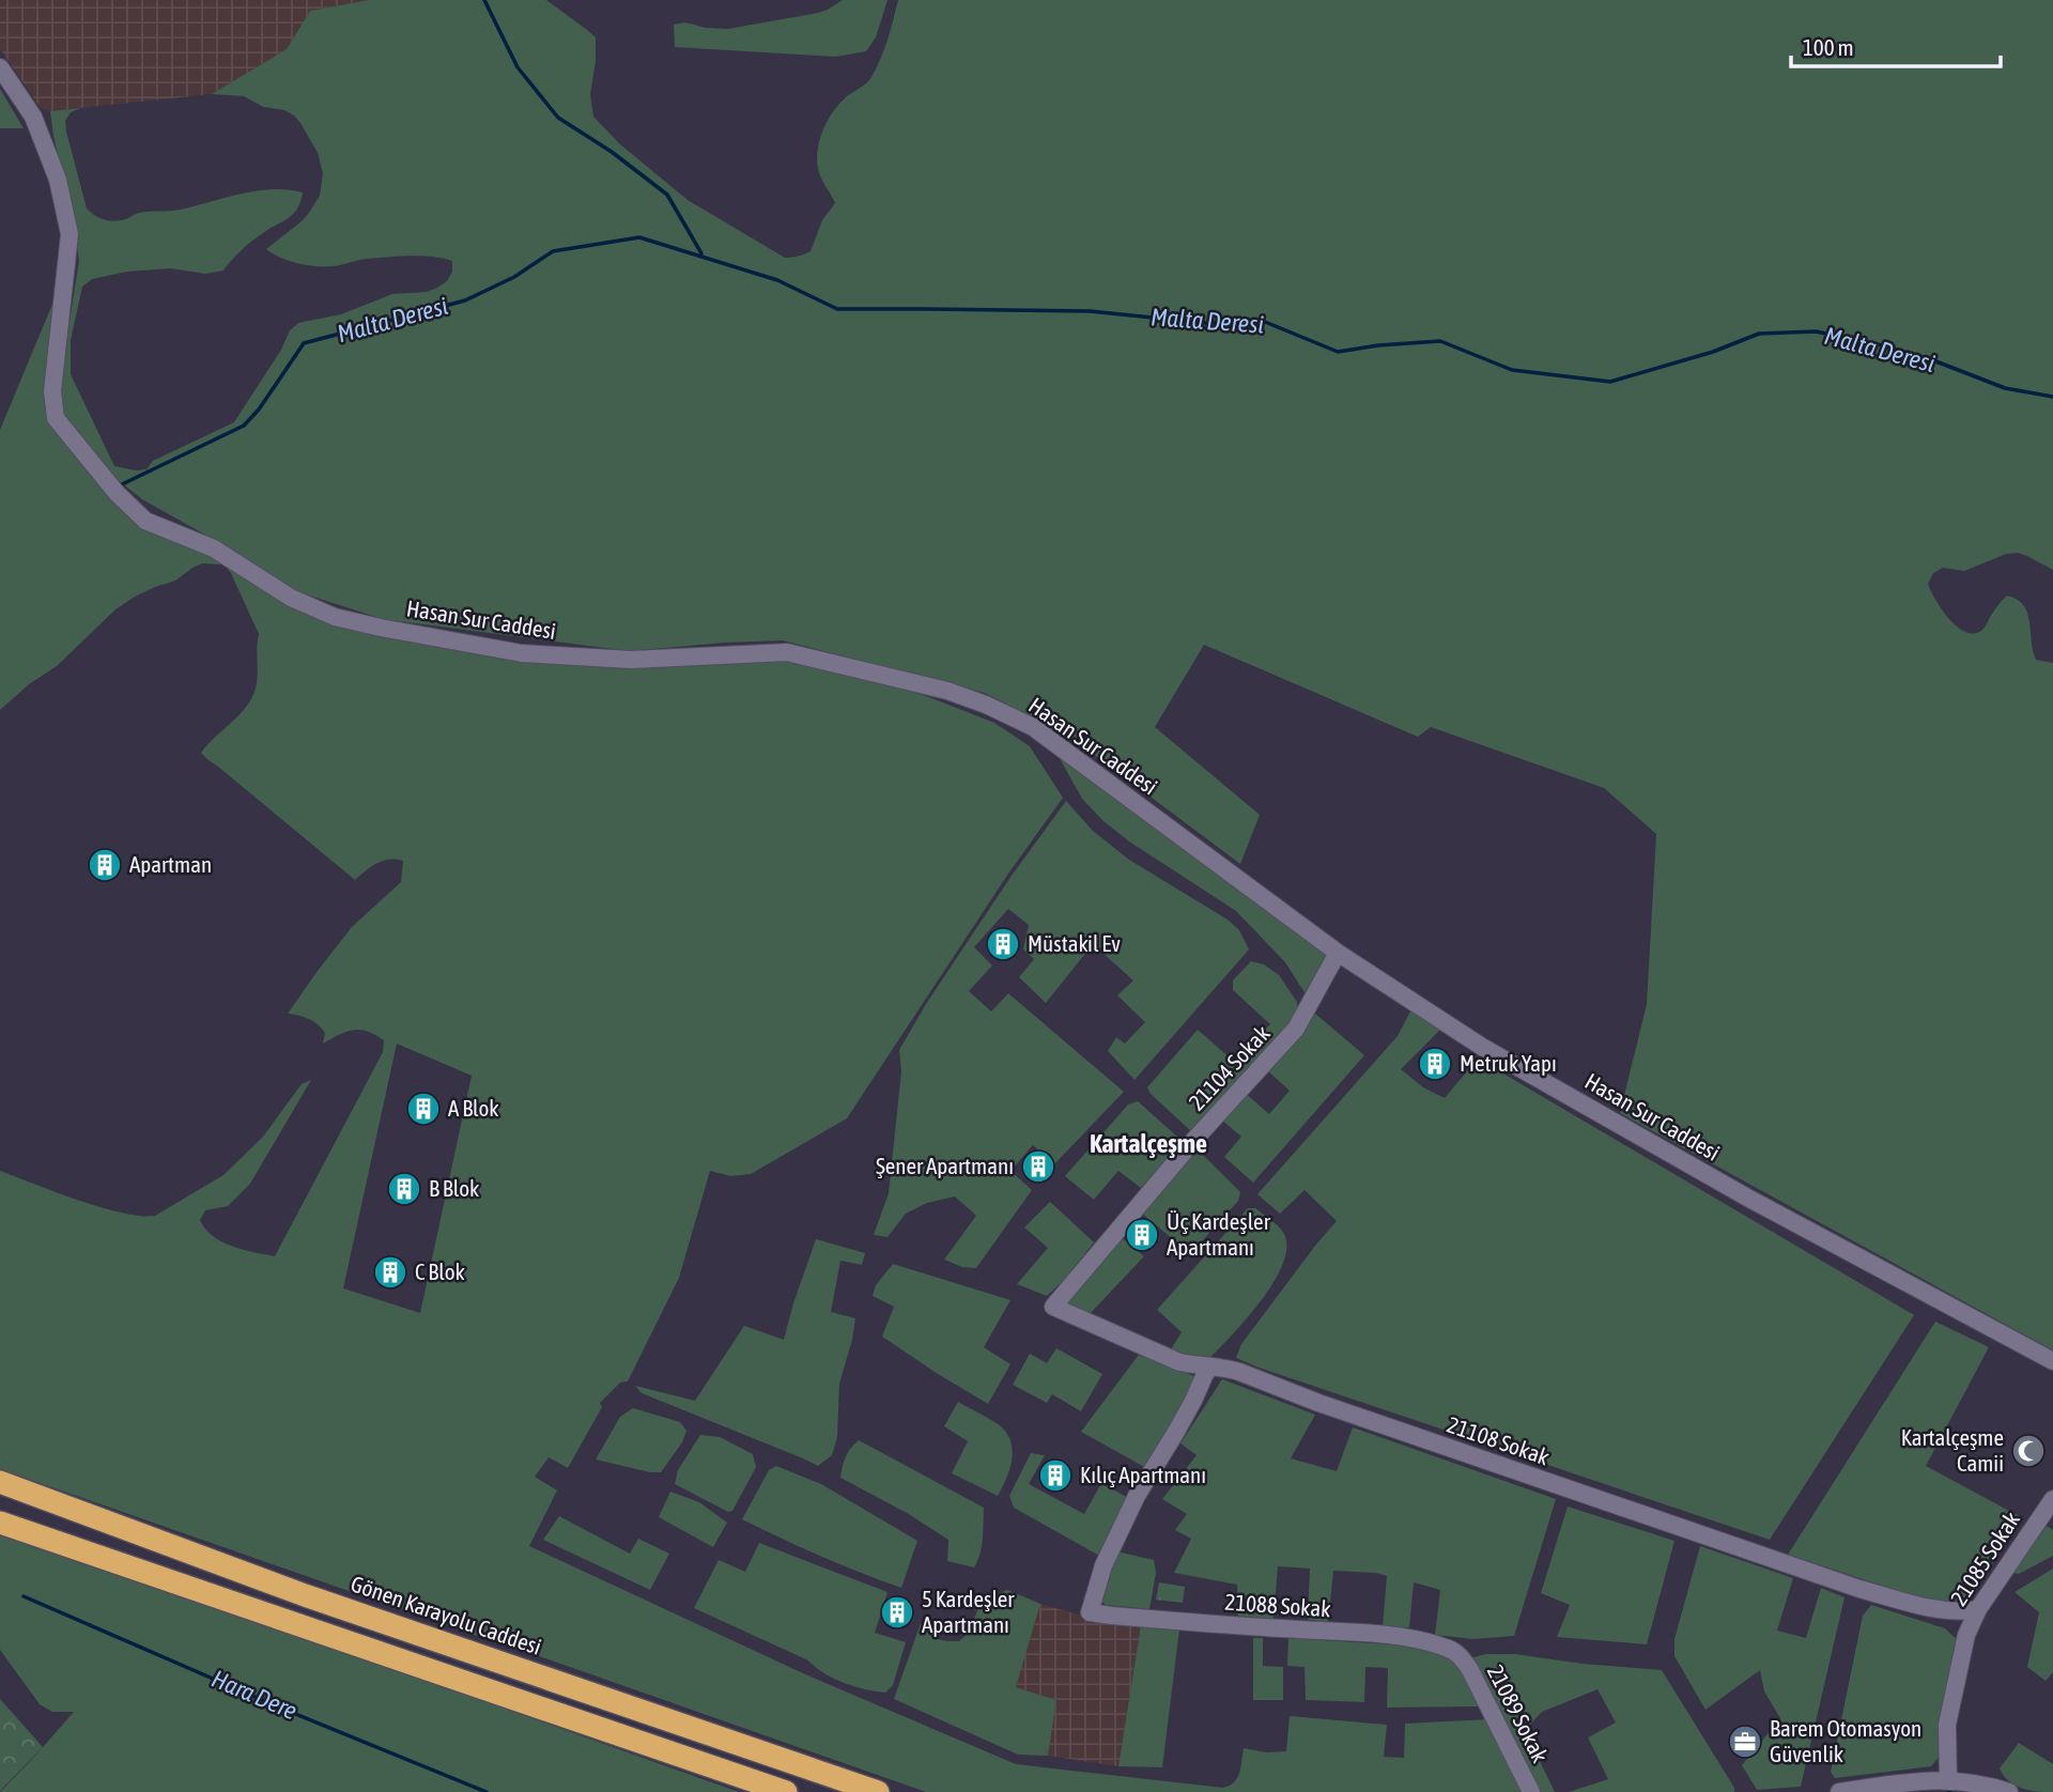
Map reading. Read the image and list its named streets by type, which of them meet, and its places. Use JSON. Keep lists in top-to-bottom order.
{
  "streets": {
    "highway": ["Gönen Karayolu Caddesi"],
    "street": [
      "Hasan Sur Caddesi",
      "21104 Sokak",
      "21108 Sokak",
      "21085 Sokak",
      "21088 Sokak",
      "21089 Sokak"
    ]
  },
  "crossings": [
    ["Hasan Sur Caddesi", "21104 Sokak"],
    ["21104 Sokak", "21108 Sokak"],
    ["21108 Sokak", "21085 Sokak"],
    ["21108 Sokak", "21088 Sokak"],
    ["21088 Sokak", "21089 Sokak"]
  ],
  "districts": ["Kartalçeşme"],
  "water": ["Malta Deresi", "Hara Dere"],
  "places": {
    "building": [
      "Apartman",
      "Müstakil Ev",
      "Metruk Yapı",
      "A Blok",
      "Şener Apartmanı",
      "B Blok",
      "Üç Kardeşler Apartmanı",
      "C Blok",
      "Kılıç Apartmanı",
      "5 Kardeşler Apartmanı"
    ],
    "mosque": ["Kartalçeşme Camii"],
    "office": ["Barem Otomasyon Güvenlik"]
  },
  "scale_bar": "100 m"
}
